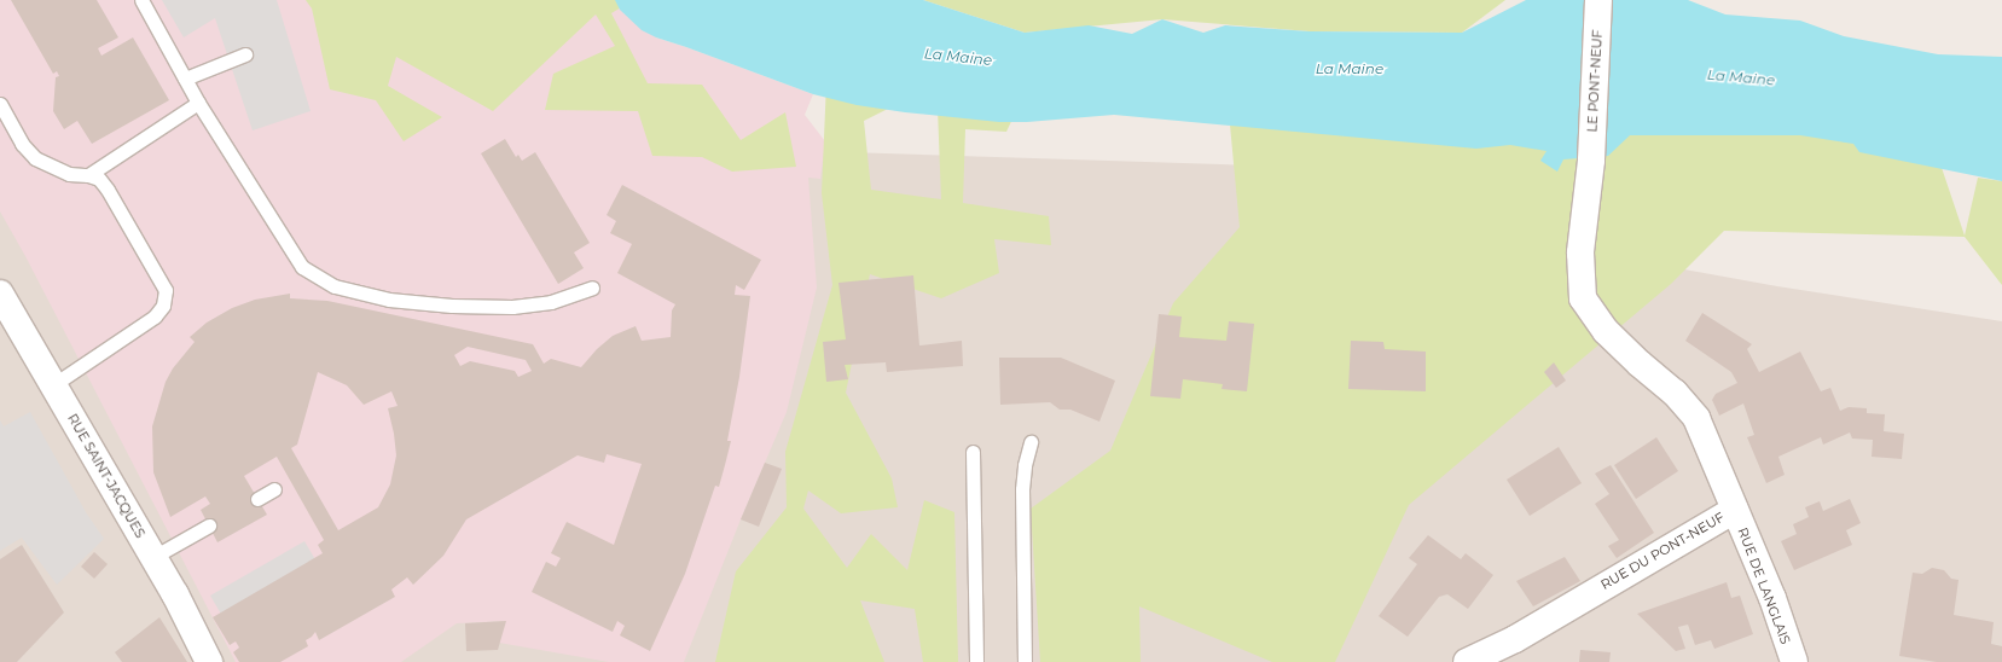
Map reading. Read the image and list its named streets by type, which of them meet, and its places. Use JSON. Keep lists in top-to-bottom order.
{
  "streets": {
    "street": [
      "LE PONT-NEUF",
      "RUE SAINT-JACQUES",
      "RUE DU PONT-NEUF",
      "RUE DE LANGLAIS"
    ]
  },
  "crossings": [
    ["LE PONT-NEUF", "RUE DU PONT-NEUF"],
    ["RUE DU PONT-NEUF", "RUE DE LANGLAIS"]
  ],
  "water": ["La Maine"]
}
